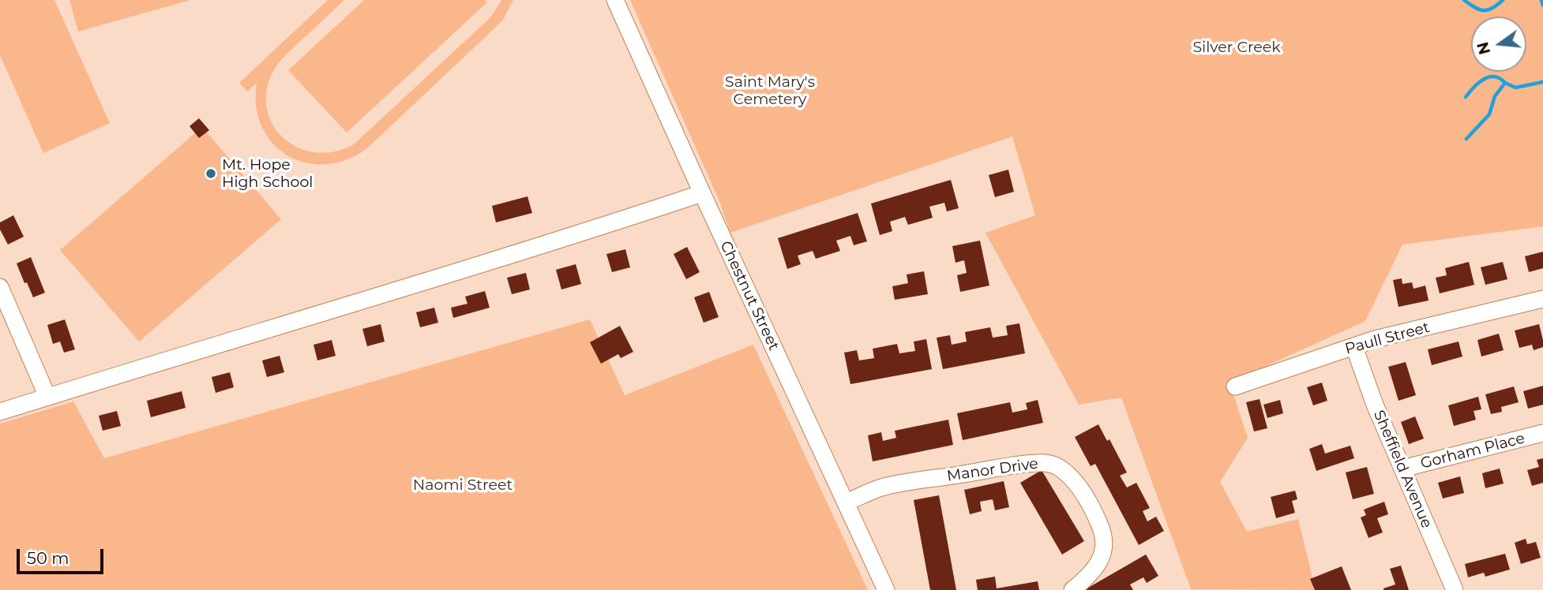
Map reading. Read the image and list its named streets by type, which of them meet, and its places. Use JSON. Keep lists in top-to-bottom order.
{
  "streets": {
    "street": [
      "Chestnut Street",
      "Paull Street",
      "Gorham Place",
      "Sheffield Avenue",
      "Manor Drive"
    ]
  },
  "crossings": [
    ["Chestnut Street", "Manor Drive"],
    ["Paull Street", "Sheffield Avenue"],
    ["Gorham Place", "Sheffield Avenue"]
  ],
  "parks": ["Silver Creek", "Saint Mary's Cemetery", "Naomi Street"],
  "places": ["Mt. Hope High School"],
  "scale_bar": "50 m",
  "north": "left"
}
